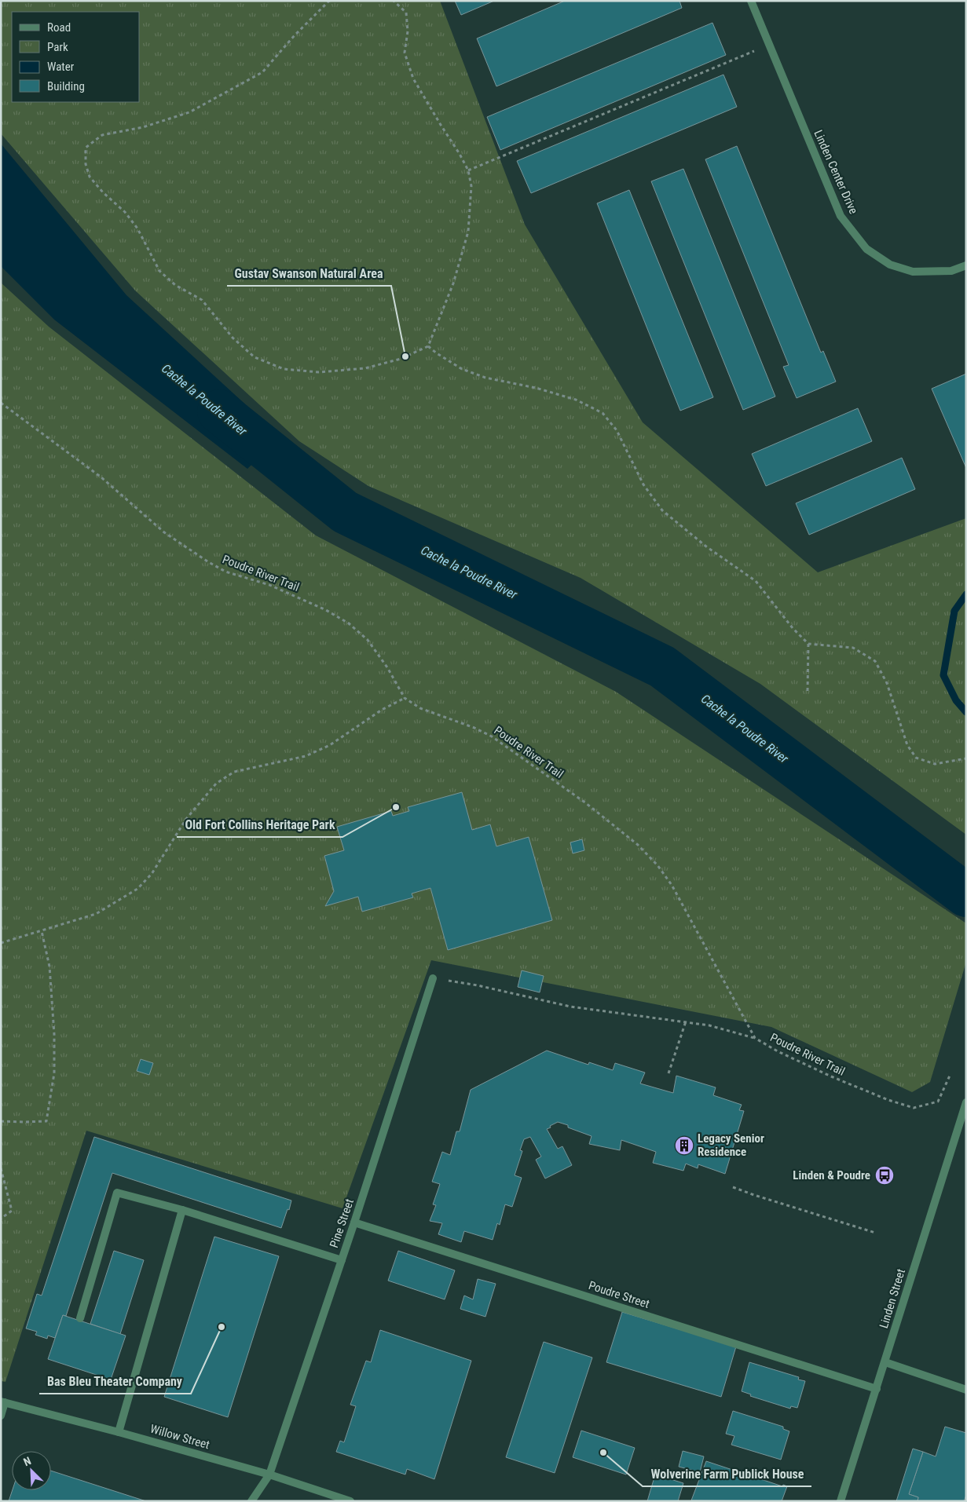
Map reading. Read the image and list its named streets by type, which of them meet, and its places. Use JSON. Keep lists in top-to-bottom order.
{
  "streets": {
    "street": [
      "Linden Center Drive",
      "Pine Street",
      "Poudre Street",
      "Linden Street",
      "Willow Street"
    ],
    "path": ["Poudre River Trail"]
  },
  "crossings": [
    ["Pine Street", "Poudre Street"],
    ["Pine Street", "Willow Street"],
    ["Poudre Street", "Linden Street"]
  ],
  "water": ["Cache la Poudre River"],
  "places": {
    "other": [
      "Gustav Swanson Natural Area",
      "Old Fort Collins Heritage Park",
      "Bas Bleu Theater Company",
      "Wolverine Farm Publick House"
    ],
    "building": ["Legacy Senior Residence"],
    "bus stop": ["Linden & Poudre"]
  },
  "legend": [
    "Road",
    "Park",
    "Water",
    "Building"
  ],
  "north": "top left"
}
